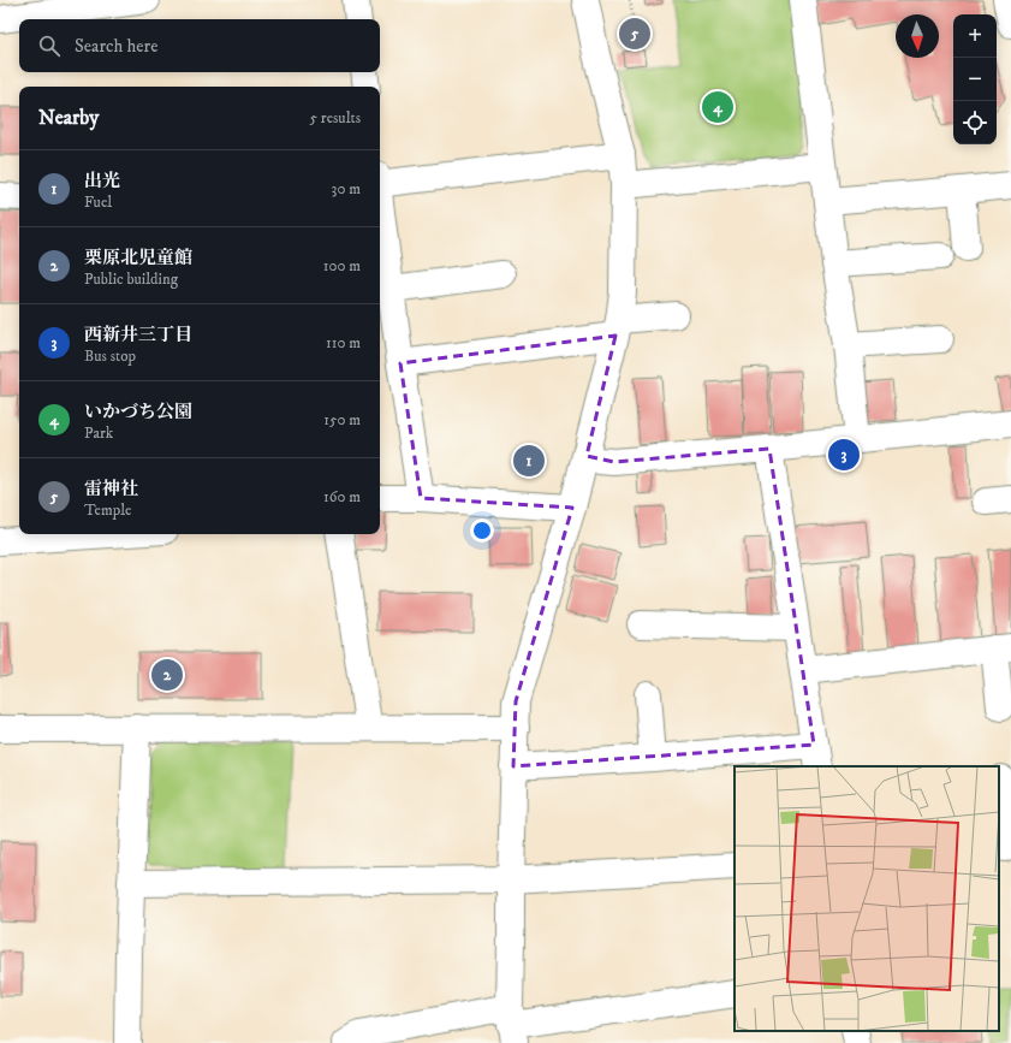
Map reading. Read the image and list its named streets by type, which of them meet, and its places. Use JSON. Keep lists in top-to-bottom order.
{
  "north": "bottom",
  "page": {
    "map_buttons": ["+", "−"],
    "pins": [
      "5",
      "4",
      "3",
      "1",
      "2"
    ],
    "search": "Search here",
    "heading": ["Nearby", "5 results"],
    "list": [
      {
        "mark": "1",
        "name": "出光",
        "note": "Fuel",
        "value": "30 m"
      },
      {
        "mark": "2",
        "name": "栗原北児童館",
        "note": "Public building",
        "value": "100 m"
      },
      {
        "mark": "3",
        "name": "西新井三丁目",
        "note": "Bus stop",
        "value": "110 m"
      },
      {
        "mark": "4",
        "name": "いかづち公園",
        "note": "Park",
        "value": "150 m"
      },
      {
        "mark": "5",
        "name": "雷神社",
        "note": "Temple",
        "value": "160 m"
      }
    ]
  }
}
